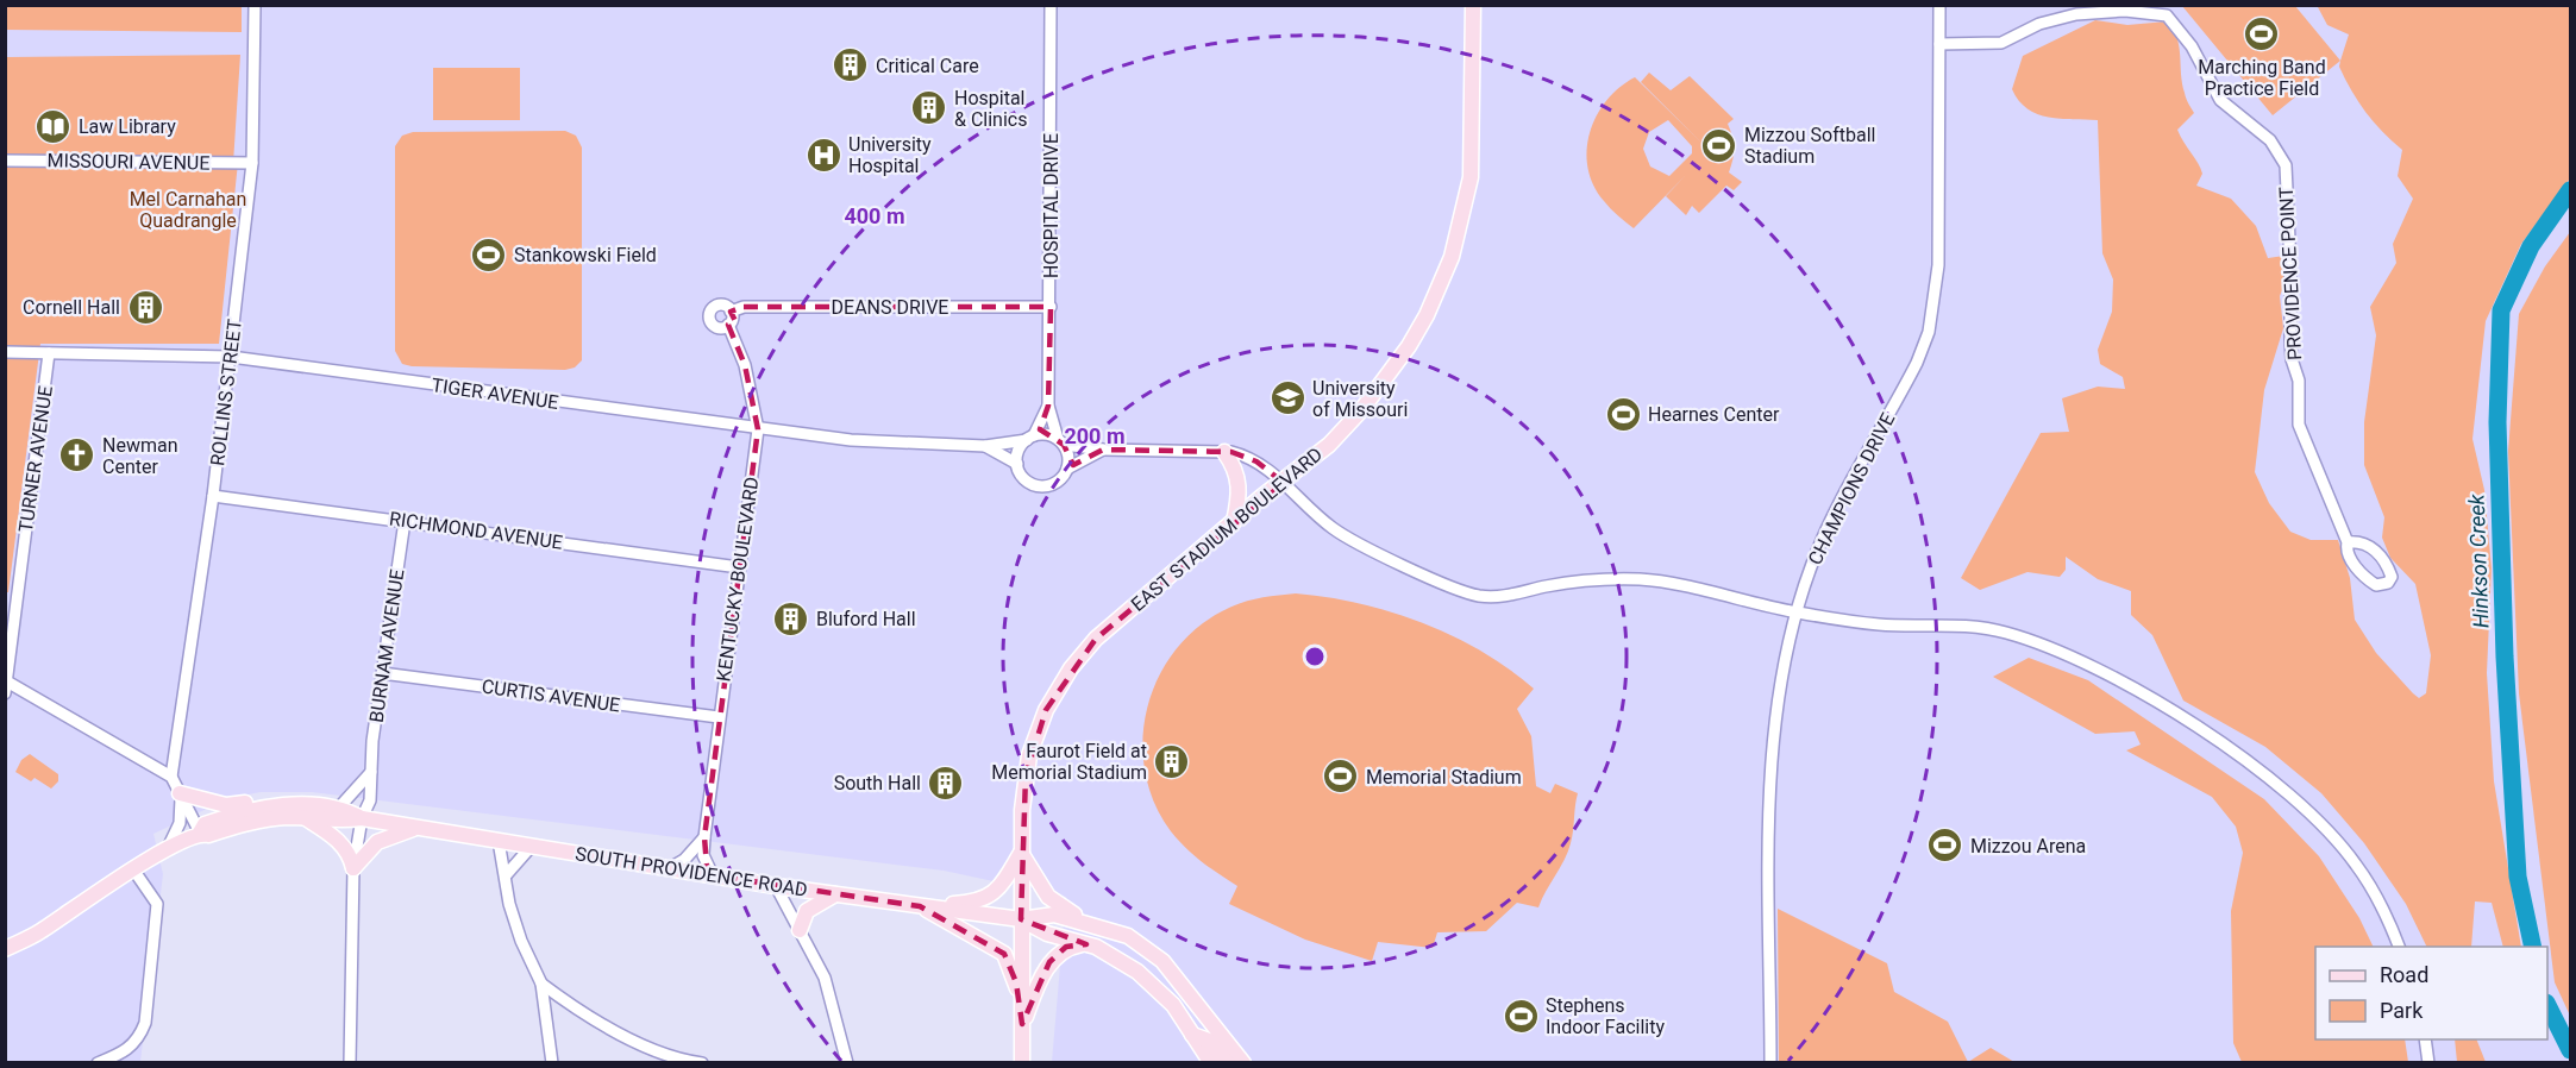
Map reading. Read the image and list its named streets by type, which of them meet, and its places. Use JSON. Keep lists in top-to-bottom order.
{
  "streets": {
    "main road": ["EAST STADIUM BOULEVARD", "SOUTH PROVIDENCE ROAD"],
    "street": [
      "MISSOURI AVENUE",
      "HOSPITAL DRIVE",
      "PROVIDENCE POINT",
      "DEANS DRIVE",
      "ROLLINS STREET",
      "TIGER AVENUE",
      "TURNER AVENUE",
      "CHAMPIONS DRIVE",
      "RICHMOND AVENUE",
      "KENTUCKY BOULEVARD",
      "BURNAM AVENUE",
      "CURTIS AVENUE"
    ]
  },
  "crossings": [
    ["MISSOURI AVENUE", "ROLLINS STREET"],
    ["HOSPITAL DRIVE", "DEANS DRIVE"],
    ["HOSPITAL DRIVE", "TIGER AVENUE"],
    ["PROVIDENCE POINT", "CHAMPIONS DRIVE"],
    ["DEANS DRIVE", "KENTUCKY BOULEVARD"],
    ["ROLLINS STREET", "TIGER AVENUE"],
    ["ROLLINS STREET", "RICHMOND AVENUE"],
    ["TIGER AVENUE", "TURNER AVENUE"],
    ["TIGER AVENUE", "KENTUCKY BOULEVARD"],
    ["EAST STADIUM BOULEVARD", "SOUTH PROVIDENCE ROAD"],
    ["RICHMOND AVENUE", "KENTUCKY BOULEVARD"],
    ["RICHMOND AVENUE", "BURNAM AVENUE"],
    ["KENTUCKY BOULEVARD", "CURTIS AVENUE"],
    ["KENTUCKY BOULEVARD", "SOUTH PROVIDENCE ROAD"],
    ["BURNAM AVENUE", "CURTIS AVENUE"],
    ["BURNAM AVENUE", "SOUTH PROVIDENCE ROAD"]
  ],
  "water": ["Hinkson Creek"],
  "parks": ["Mel Carnahan Quadrangle"],
  "places": {
    "sports": [
      "Marching Band Practice Field",
      "Mizzou Softball Stadium",
      "Stankowski Field",
      "Hearnes Center",
      "Memorial Stadium",
      "Mizzou Arena",
      "Stephens Indoor Facility"
    ],
    "building": [
      "Critical Care",
      "Hospital & Clinics",
      "Cornell Hall",
      "Bluford Hall",
      "Faurot Field at Memorial Stadium",
      "South Hall"
    ],
    "library": ["Law Library"],
    "hospital": ["University Hospital"],
    "school or university": ["University of Missouri"],
    "church": ["Newman Center"]
  },
  "legend": ["Road", "Park"],
  "rings": ["400 m", "200 m"]
}
